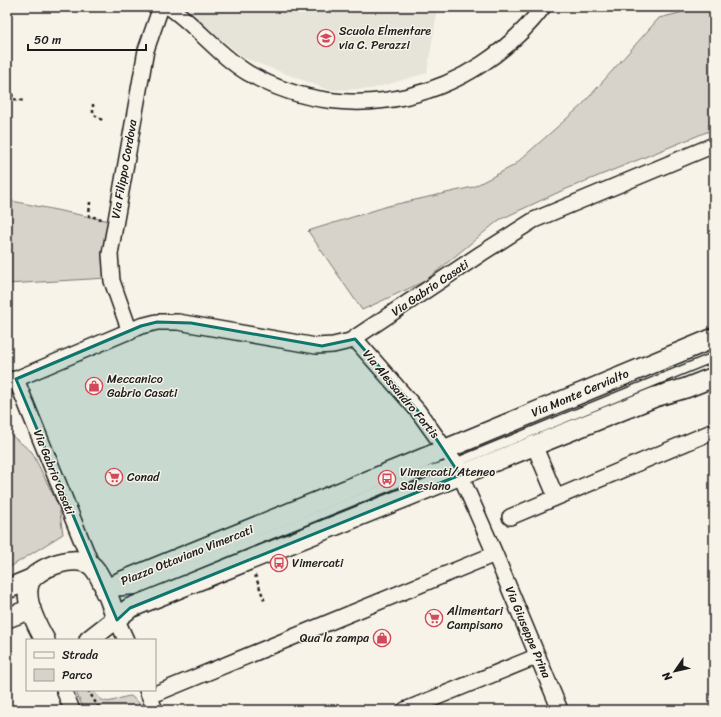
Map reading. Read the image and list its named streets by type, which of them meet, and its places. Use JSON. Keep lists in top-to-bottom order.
{
  "streets": {
    "street": [
      "Via Filippo Cordova",
      "Via Gabrio Casati",
      "Via Monte Cervialto",
      "Via Alessandro Fortis",
      "Piazza Ottaviano Vimercati",
      "Via Giuseppe Prina"
    ]
  },
  "crossings": [
    ["Via Filippo Cordova", "Via Gabrio Casati"],
    ["Via Gabrio Casati", "Via Alessandro Fortis"],
    ["Via Monte Cervialto", "Via Alessandro Fortis"],
    ["Via Monte Cervialto", "Piazza Ottaviano Vimercati"],
    ["Via Alessandro Fortis", "Piazza Ottaviano Vimercati"]
  ],
  "places": {
    "school or university": ["Scuola Elmentare via C. Perazzi"],
    "shop": ["Meccanico Gabrio Casati", "Qua la zampa"],
    "supermarket": ["Conad", "Alimentari Campisano"],
    "bus stop": ["Vimercati/Ateneo Salesiano", "Vimercati"]
  },
  "legend": ["Strada", "Parco"],
  "scale_bar": "50 m",
  "north": "bottom left"
}
